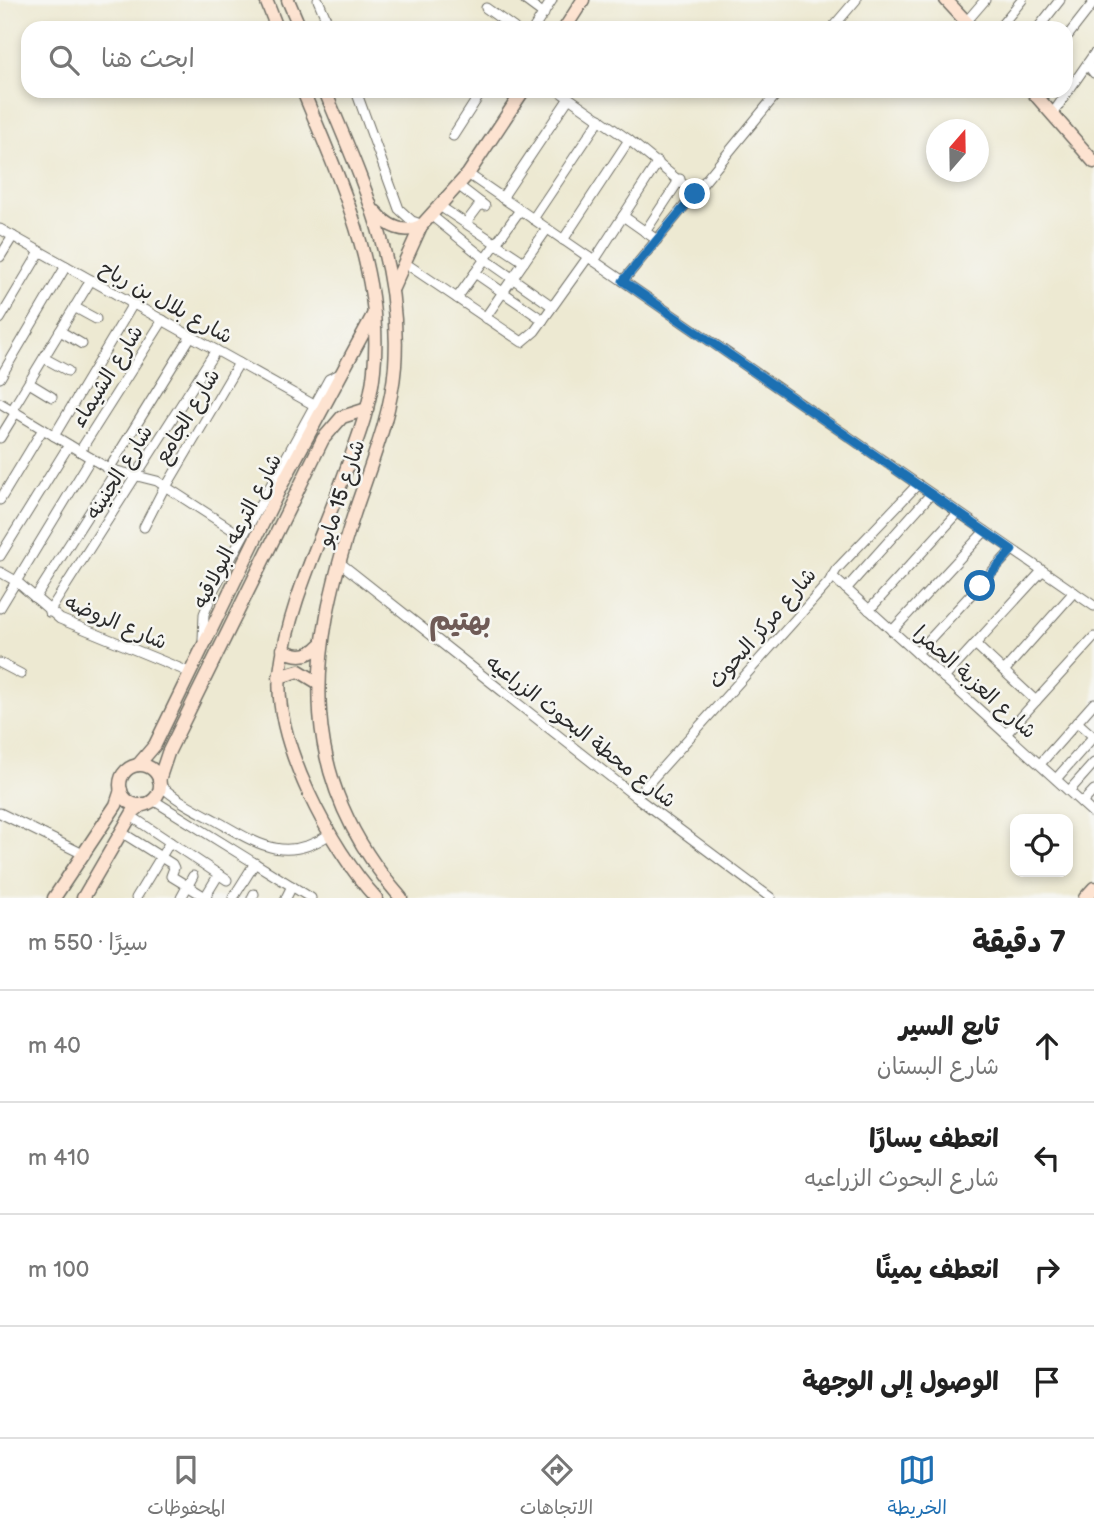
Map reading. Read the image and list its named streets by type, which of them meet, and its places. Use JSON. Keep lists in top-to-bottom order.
{
  "streets": {
    "main road": ["شارع 15 مايو", "شارع الترعه البولاقيه"],
    "street": [
      "شارع بلال بن رباح",
      "شارع الشيماء",
      "شارع الجامع",
      "شارع الجنينه",
      "شارع الروضه",
      "شارع مركز البحوث",
      "شارع العزبة الحمرا",
      "شارع محطة البحوث الزراعيه"
    ]
  },
  "crossings": [
    ["شارع بلال بن رباح", "شارع الشيماء"],
    ["شارع بلال بن رباح", "شارع الجامع"],
    ["شارع بلال بن رباح", "شارع الجنينه"],
    ["شارع الجنينه", "شارع الروضه"],
    ["شارع 15 مايو", "شارع الترعه البولاقيه"],
    ["شارع 15 مايو", "شارع محطة البحوث الزراعيه"],
    ["شارع الترعه البولاقيه", "شارع الروضه"],
    ["شارع مركز البحوث", "شارع العزبة الحمرا"],
    ["شارع مركز البحوث", "شارع محطة البحوث الزراعيه"]
  ],
  "districts": ["بهتيم"],
  "north": "top",
  "page": {
    "search": "ابحث هنا",
    "heading": ["7 دقيقة", "سيرًا · 550 m"],
    "list": [
      ["تابع السير", "شارع البستان", "40 m"],
      ["انعطف يسارًا", "شارع البحوث الزراعيه", "410 m"],
      ["انعطف يمينًا", "100 m"],
      "الوصول إلى الوجهة"
    ],
    "nav": ["الخريطة", "الاتجاهات", "المحفوظات"]
  }
}
